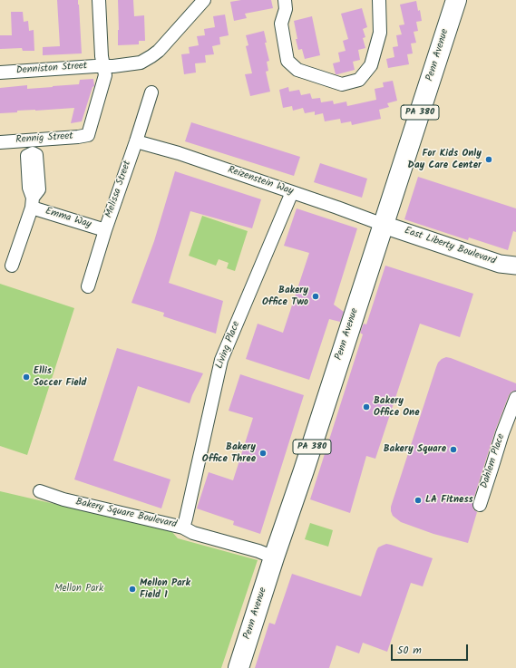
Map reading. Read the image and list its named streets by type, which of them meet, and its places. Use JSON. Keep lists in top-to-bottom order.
{
  "streets": {
    "main road": ["Penn Avenue", "PA 380", "East Liberty Boulevard"],
    "street": [
      "Denniston Street",
      "Rennig Street",
      "Reizenstein Way",
      "Melissa Street",
      "Emma Way",
      "Living Place",
      "Dahlem Place",
      "Bakery Square Boulevard"
    ]
  },
  "crossings": [
    ["Penn Avenue", "Reizenstein Way"],
    ["Penn Avenue", "East Liberty Boulevard"],
    ["Penn Avenue", "Bakery Square Boulevard"],
    ["Denniston Street", "Rennig Street"],
    ["Reizenstein Way", "Melissa Street"],
    ["Reizenstein Way", "East Liberty Boulevard"],
    ["Reizenstein Way", "Living Place"],
    ["Melissa Street", "Emma Way"],
    ["Living Place", "Bakery Square Boulevard"]
  ],
  "parks": ["Mellon Park"],
  "places": [
    "For Kids Only Day Care Center",
    "Bakery Office Two",
    "Ellis Soccer Field",
    "Bakery Office One",
    "Bakery Square",
    "Bakery Office Three",
    "LA Fitness",
    "Mellon Park Field 1"
  ],
  "scale_bar": "50 m"
}
